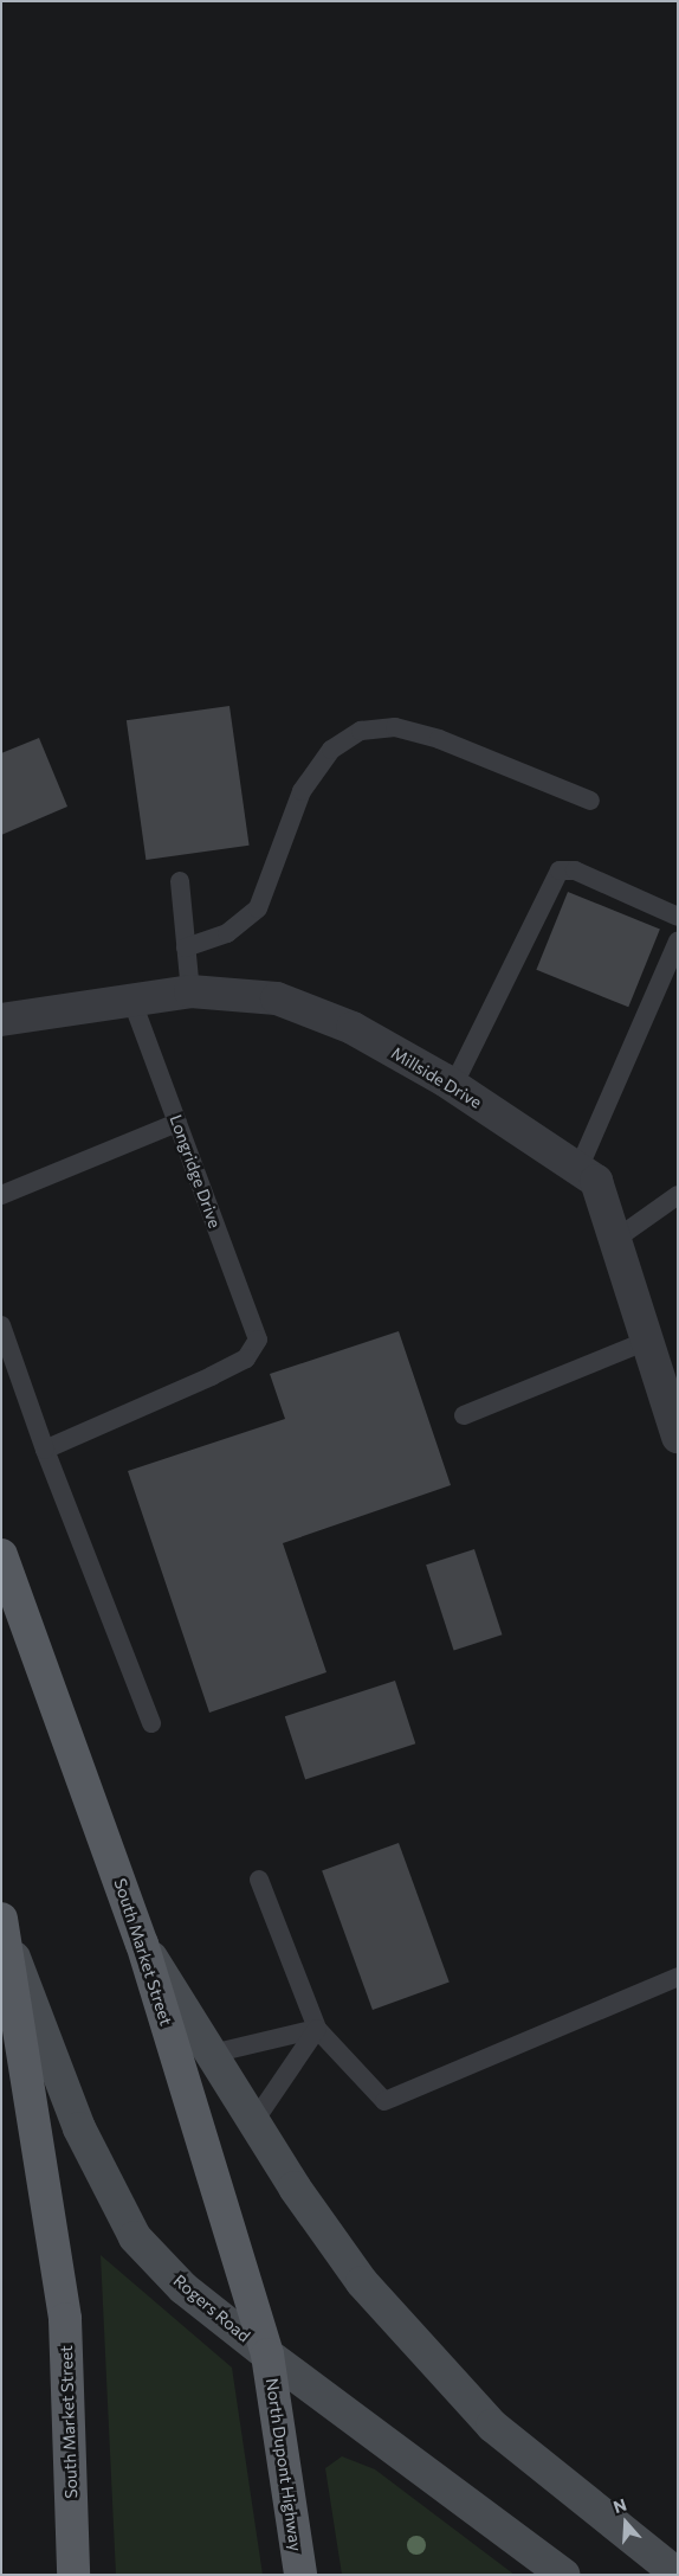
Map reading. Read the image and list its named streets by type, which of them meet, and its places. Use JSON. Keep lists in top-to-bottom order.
{
  "streets": {
    "main road": ["South Market Street", "North Dupont Highway"],
    "street": ["Millside Drive", "Rogers Road"],
    "lane": ["Longridge Drive"]
  },
  "crossings": [
    ["Millside Drive", "Longridge Drive"],
    ["South Market Street", "Rogers Road"],
    ["South Market Street", "North Dupont Highway"],
    ["Rogers Road", "North Dupont Highway"]
  ],
  "north": "top"
}
